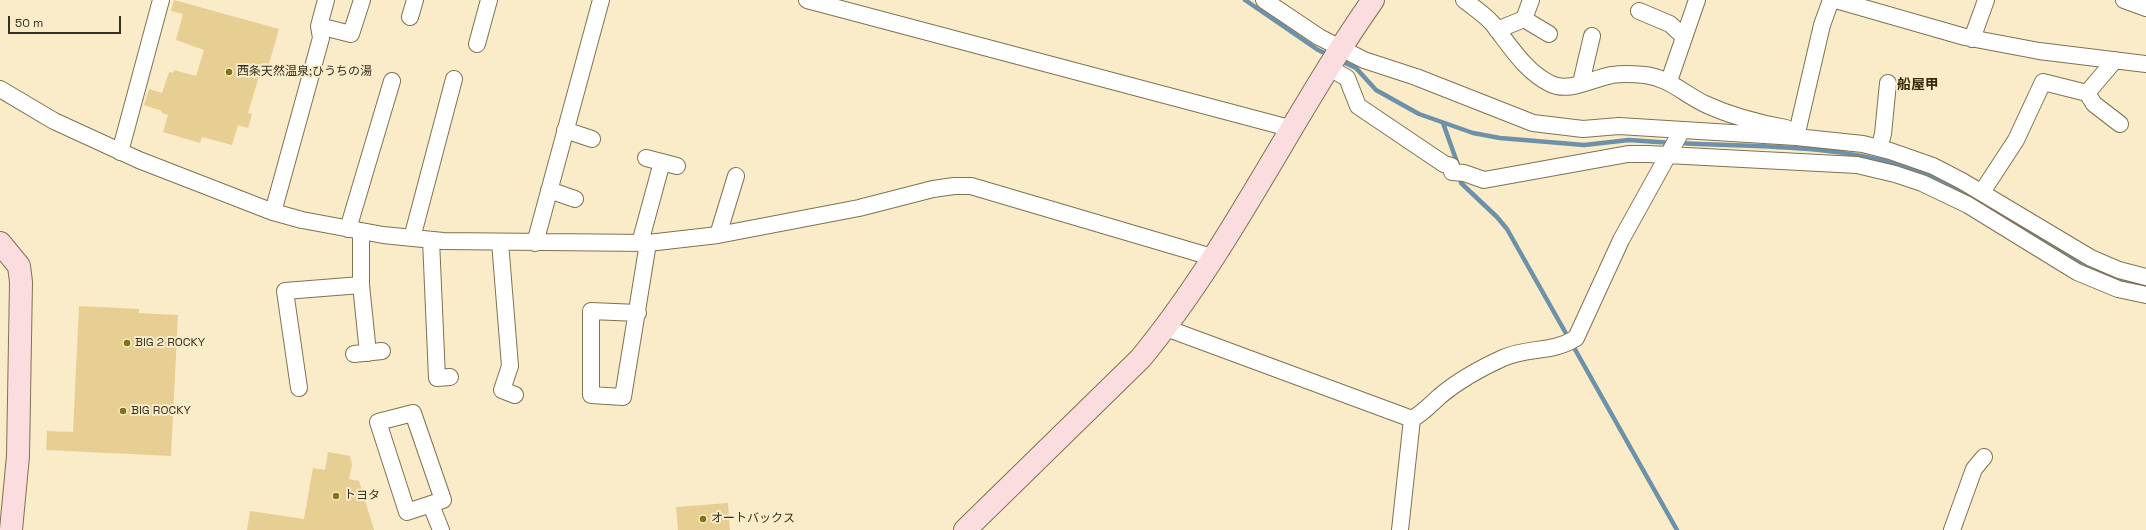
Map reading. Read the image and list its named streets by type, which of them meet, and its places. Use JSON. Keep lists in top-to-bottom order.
{
  "districts": ["船屋甲"],
  "places": [
    "西条天然温泉;ひうちの湯",
    "BIG 2 ROCKY",
    "BIG ROCKY",
    "トヨタ",
    "オートバックス"
  ],
  "scale_bar": "50 m"
}
